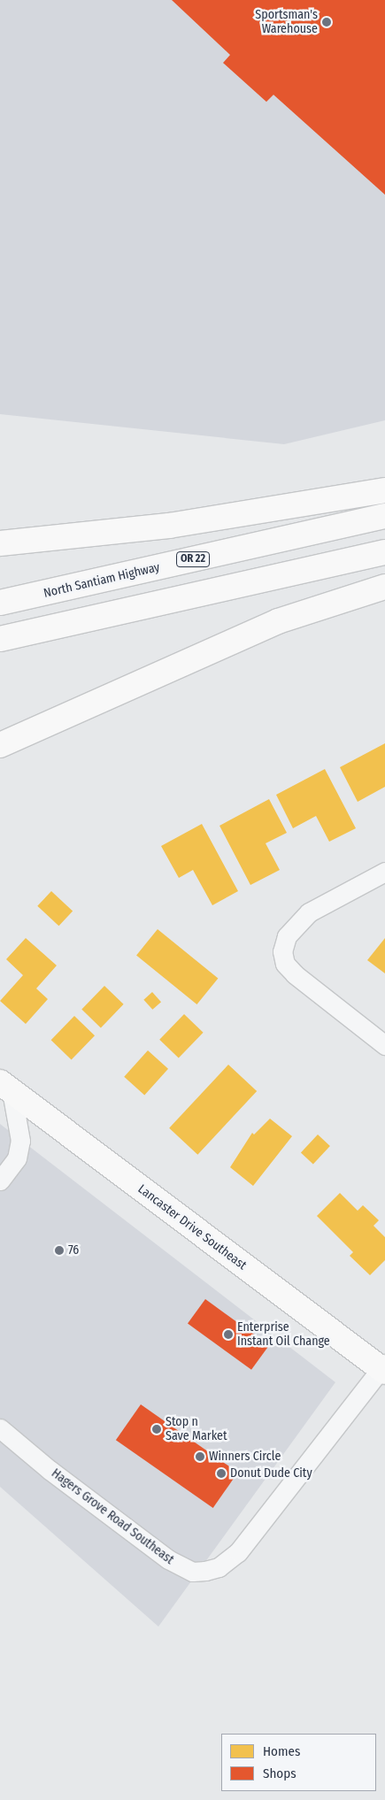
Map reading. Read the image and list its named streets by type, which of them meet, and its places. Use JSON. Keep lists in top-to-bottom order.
{
  "streets": {
    "main road": ["OR 22", "North Santiam Highway", "Lancaster Drive Southeast"],
    "street": ["Hagers Grove Road Southeast"]
  },
  "crossings": [
    ["Lancaster Drive Southeast", "Hagers Grove Road Southeast"]
  ],
  "places": [
    "Sportsman's Warehouse",
    "76",
    "Enterprise Instant Oil Change",
    "Stop n Save Market",
    "Winners Circle",
    "Donut Dude City"
  ],
  "legend": ["Homes", "Shops"]
}
